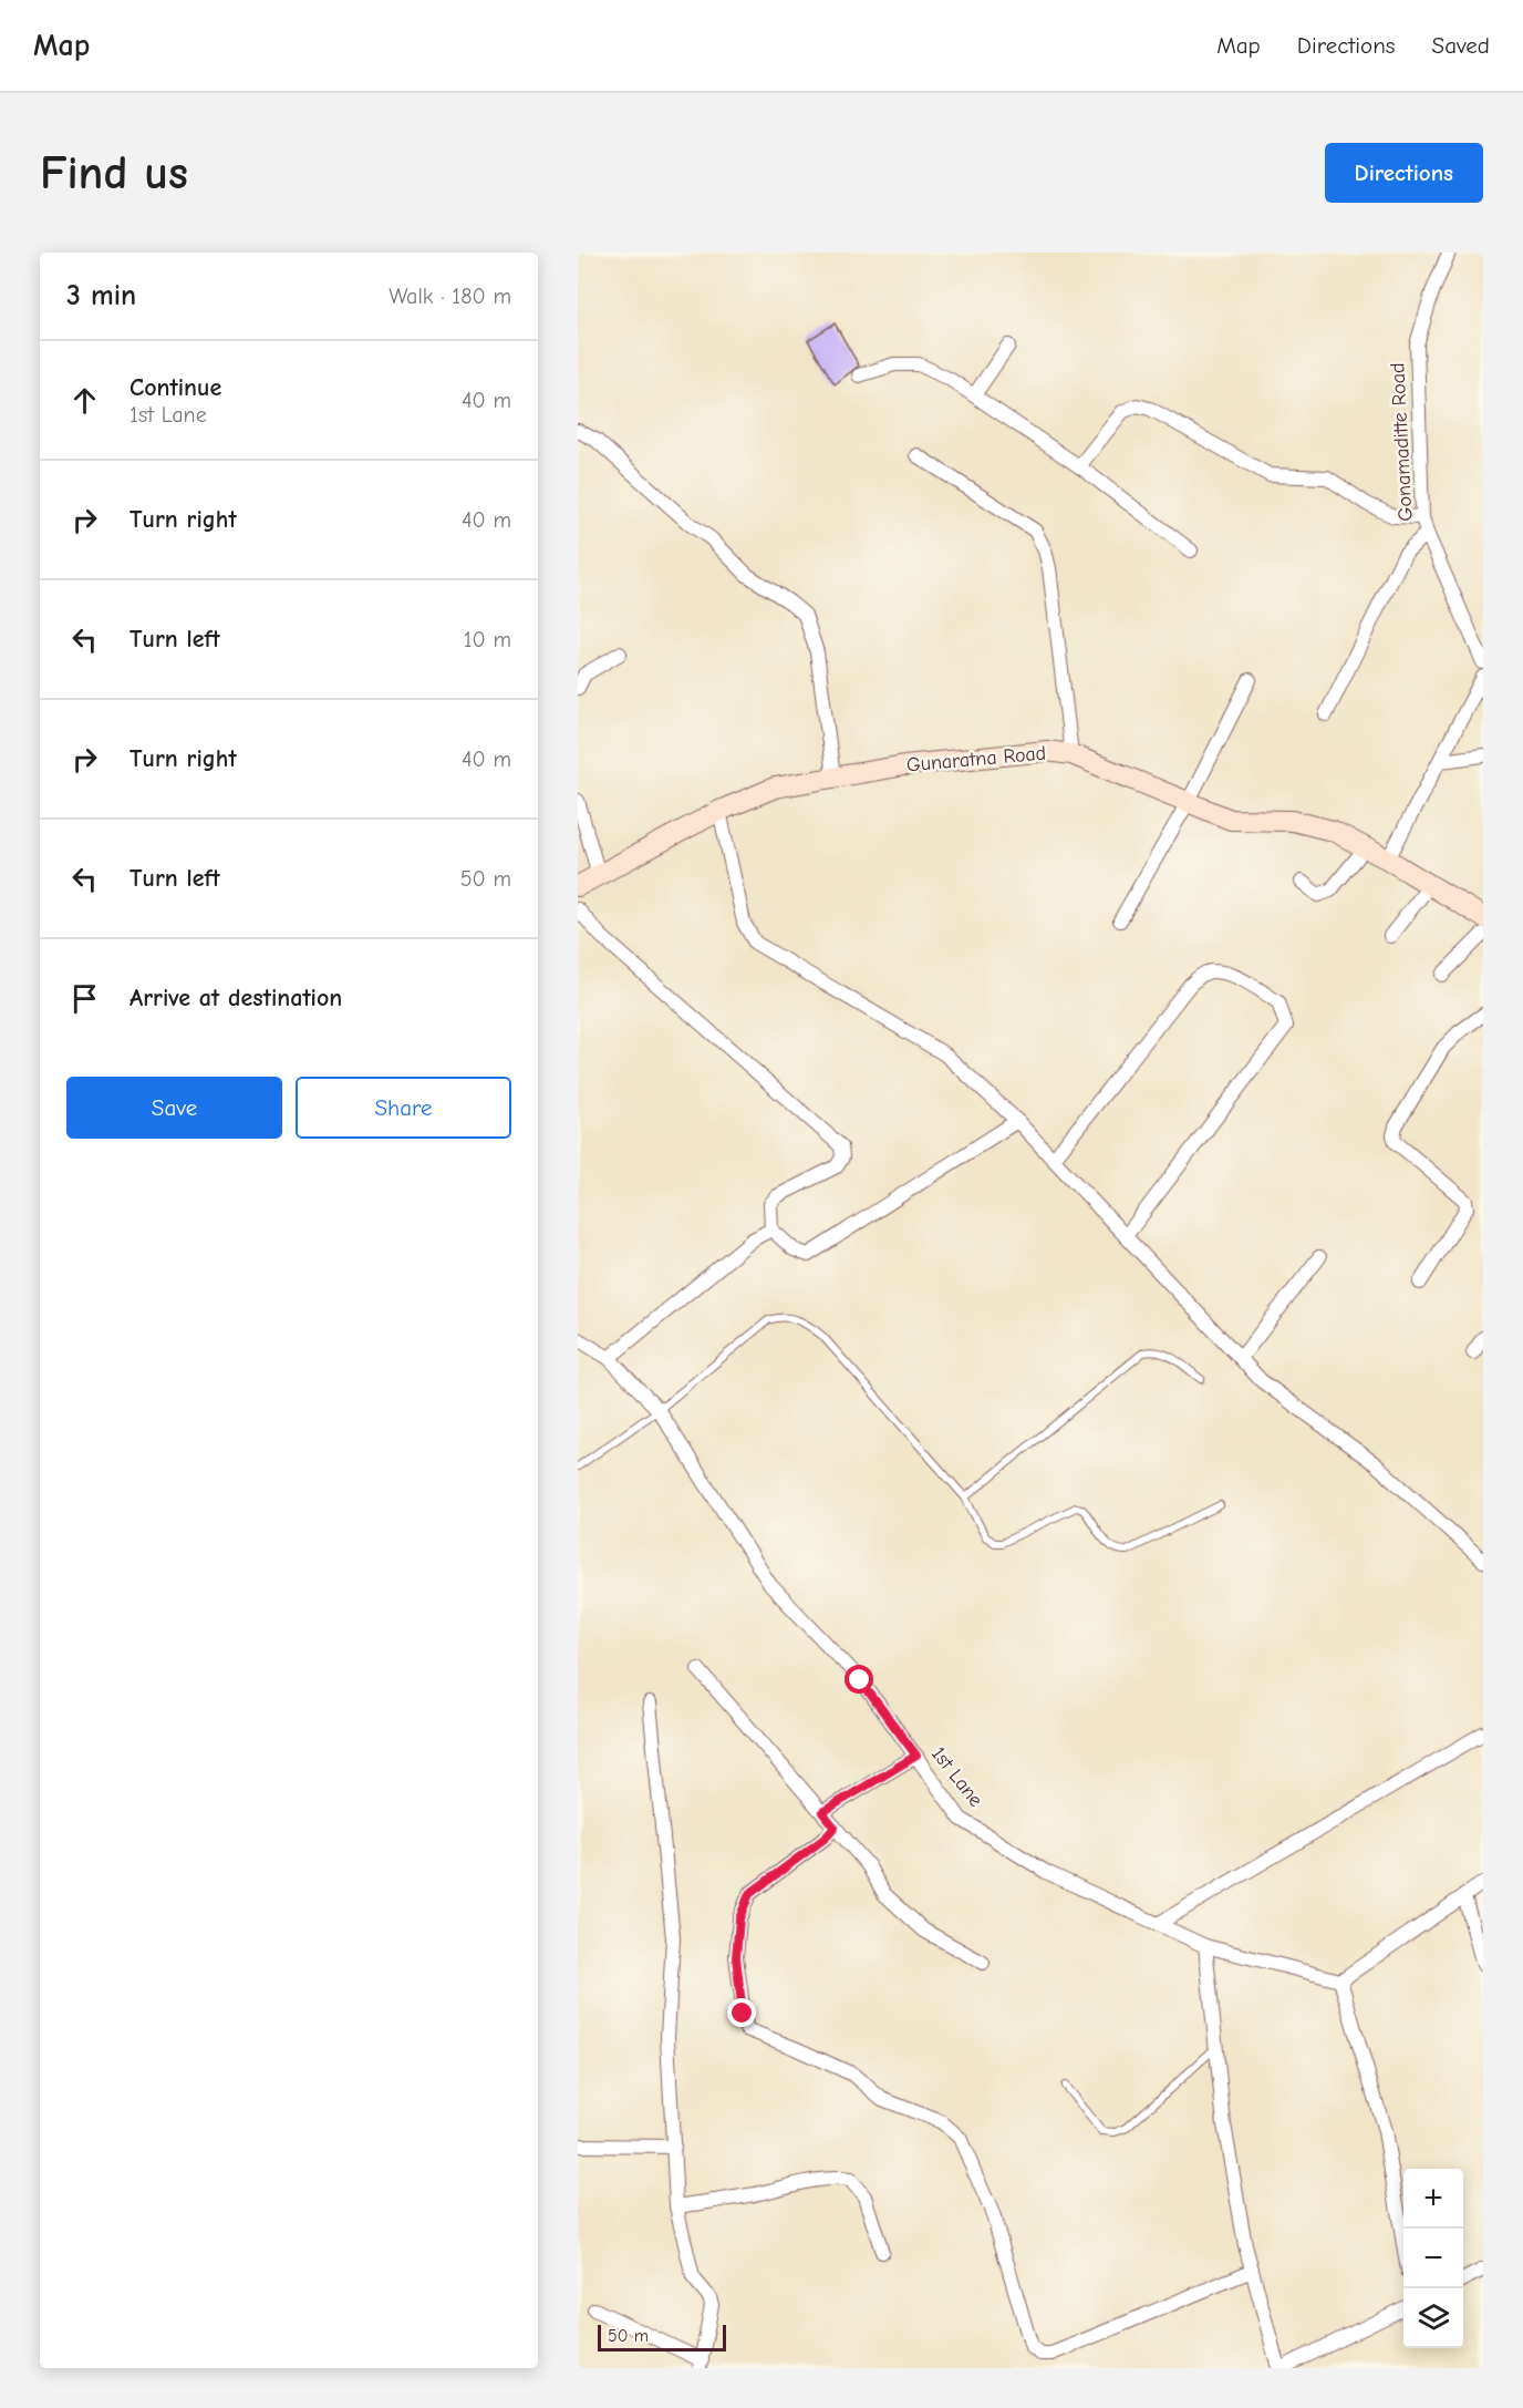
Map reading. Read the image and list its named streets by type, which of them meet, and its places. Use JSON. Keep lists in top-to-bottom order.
{
  "streets": {
    "street": ["Gonamaditte Road", "Gunaratna Road", "1st Lane"]
  },
  "scale_bar": "50 m",
  "page": {
    "header": "Map",
    "nav": ["Map", "Directions", "Saved"],
    "buttons": [
      "Directions",
      ["Save", "Share"]
    ],
    "title": "Find us",
    "heading": ["3 min", "Walk · 180 m"],
    "list": [
      ["Continue", "1st Lane", "40 m"],
      ["Turn right", "40 m"],
      ["Turn left", "10 m"],
      ["Turn right", "40 m"],
      ["Turn left", "50 m"],
      "Arrive at destination"
    ],
    "map_buttons": ["+", "−"],
    "scale": "50 m"
  }
}
